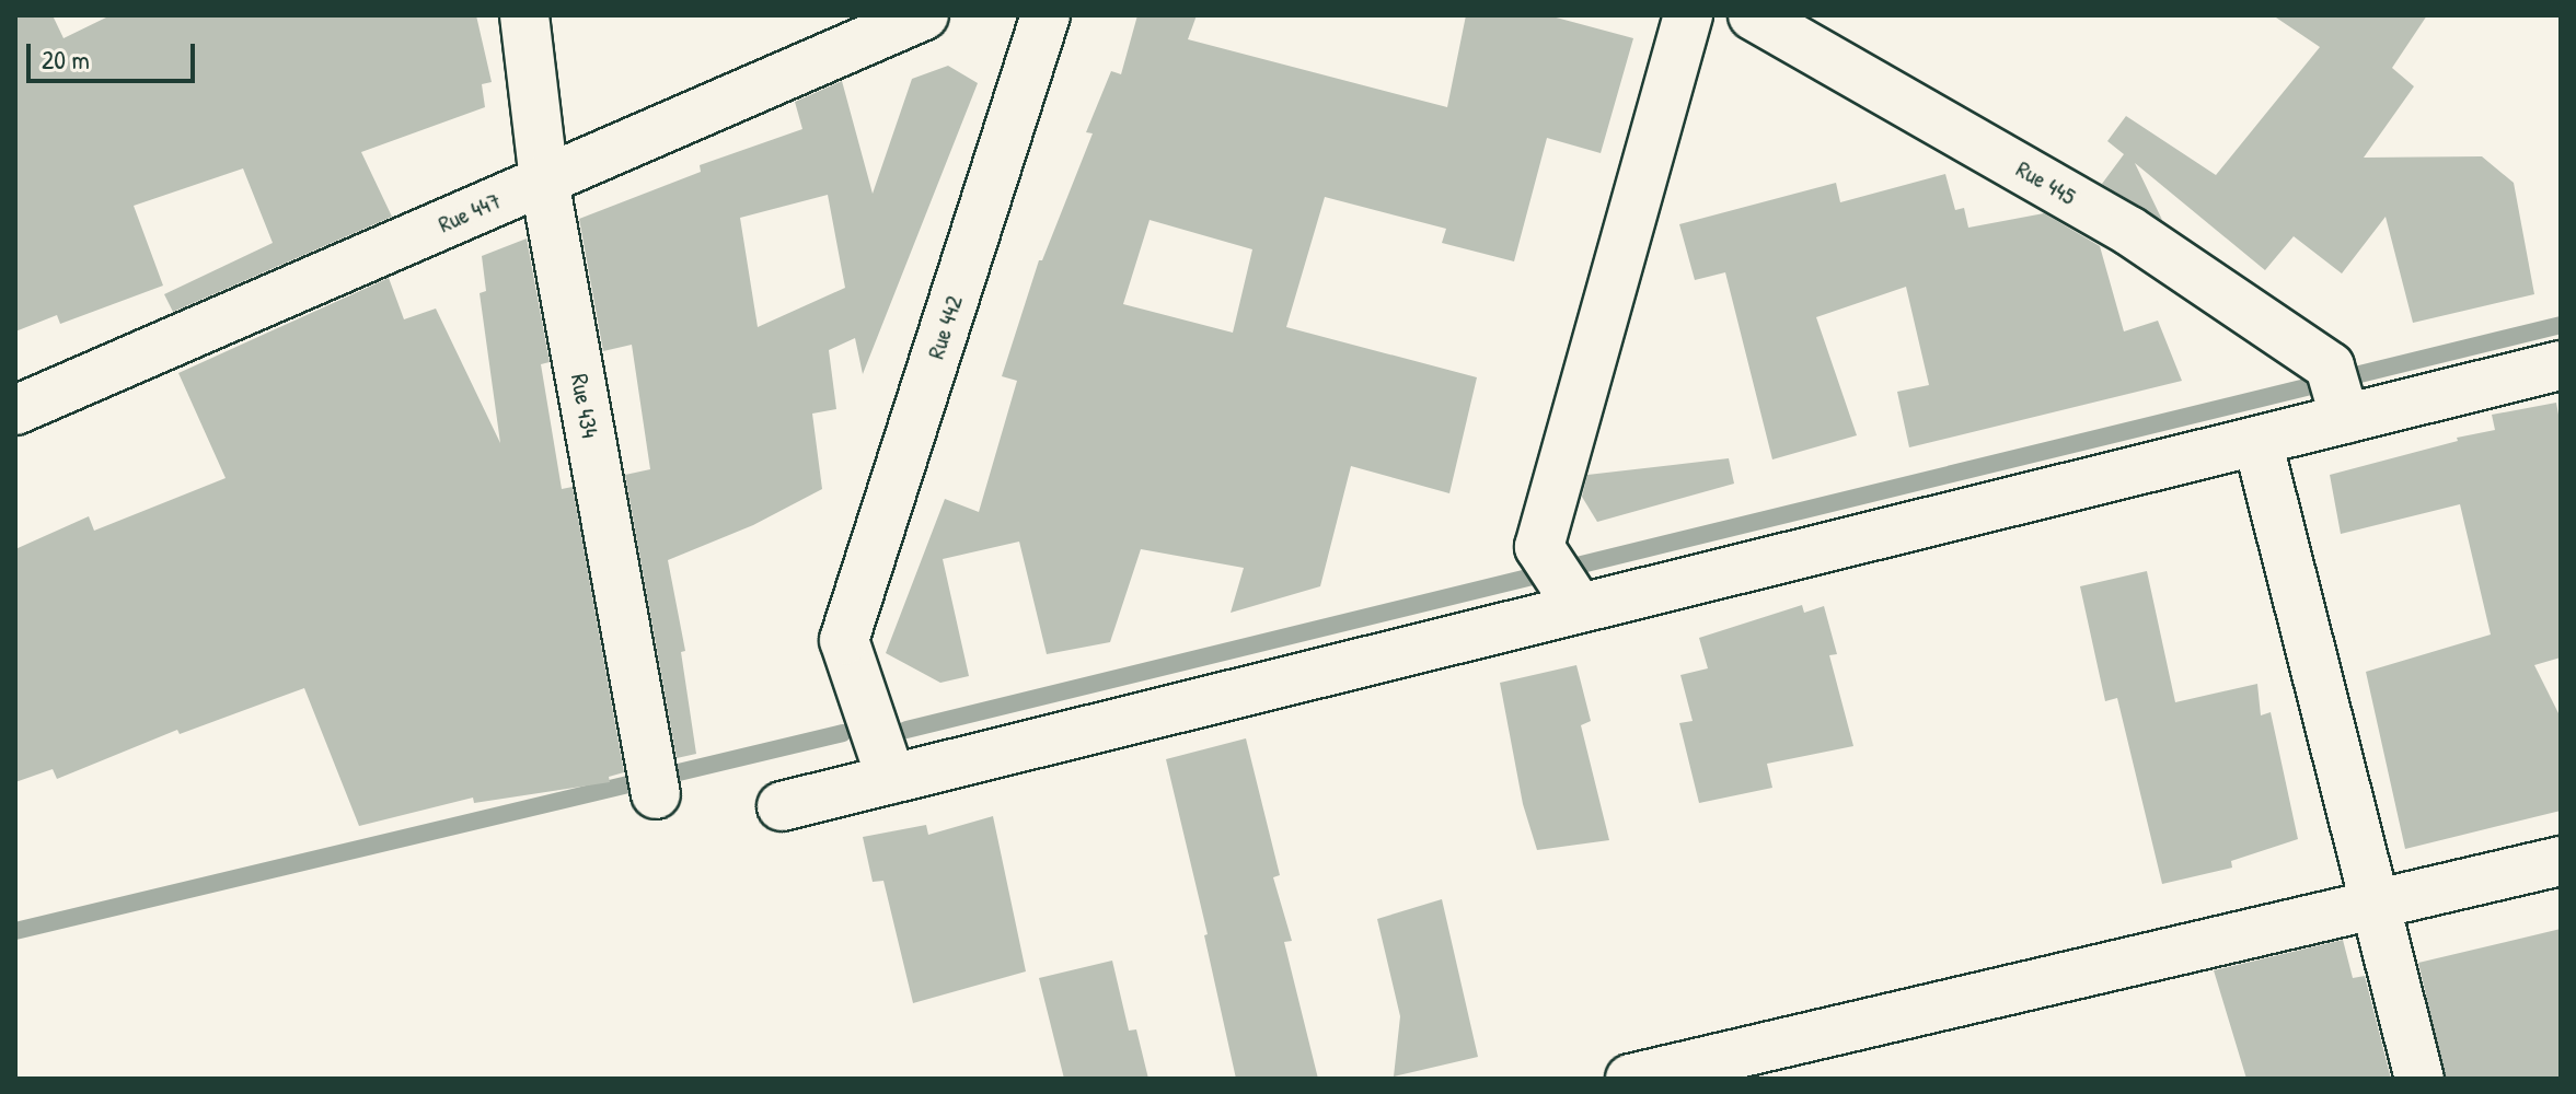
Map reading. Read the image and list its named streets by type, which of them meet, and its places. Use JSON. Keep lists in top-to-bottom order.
{
  "streets": {
    "street": [
      "Rue 445",
      "Rue 447",
      "Rue 442",
      "Rue 434"
    ]
  },
  "crossings": [
    ["Rue 447", "Rue 434"]
  ],
  "scale_bar": "20 m"
}
